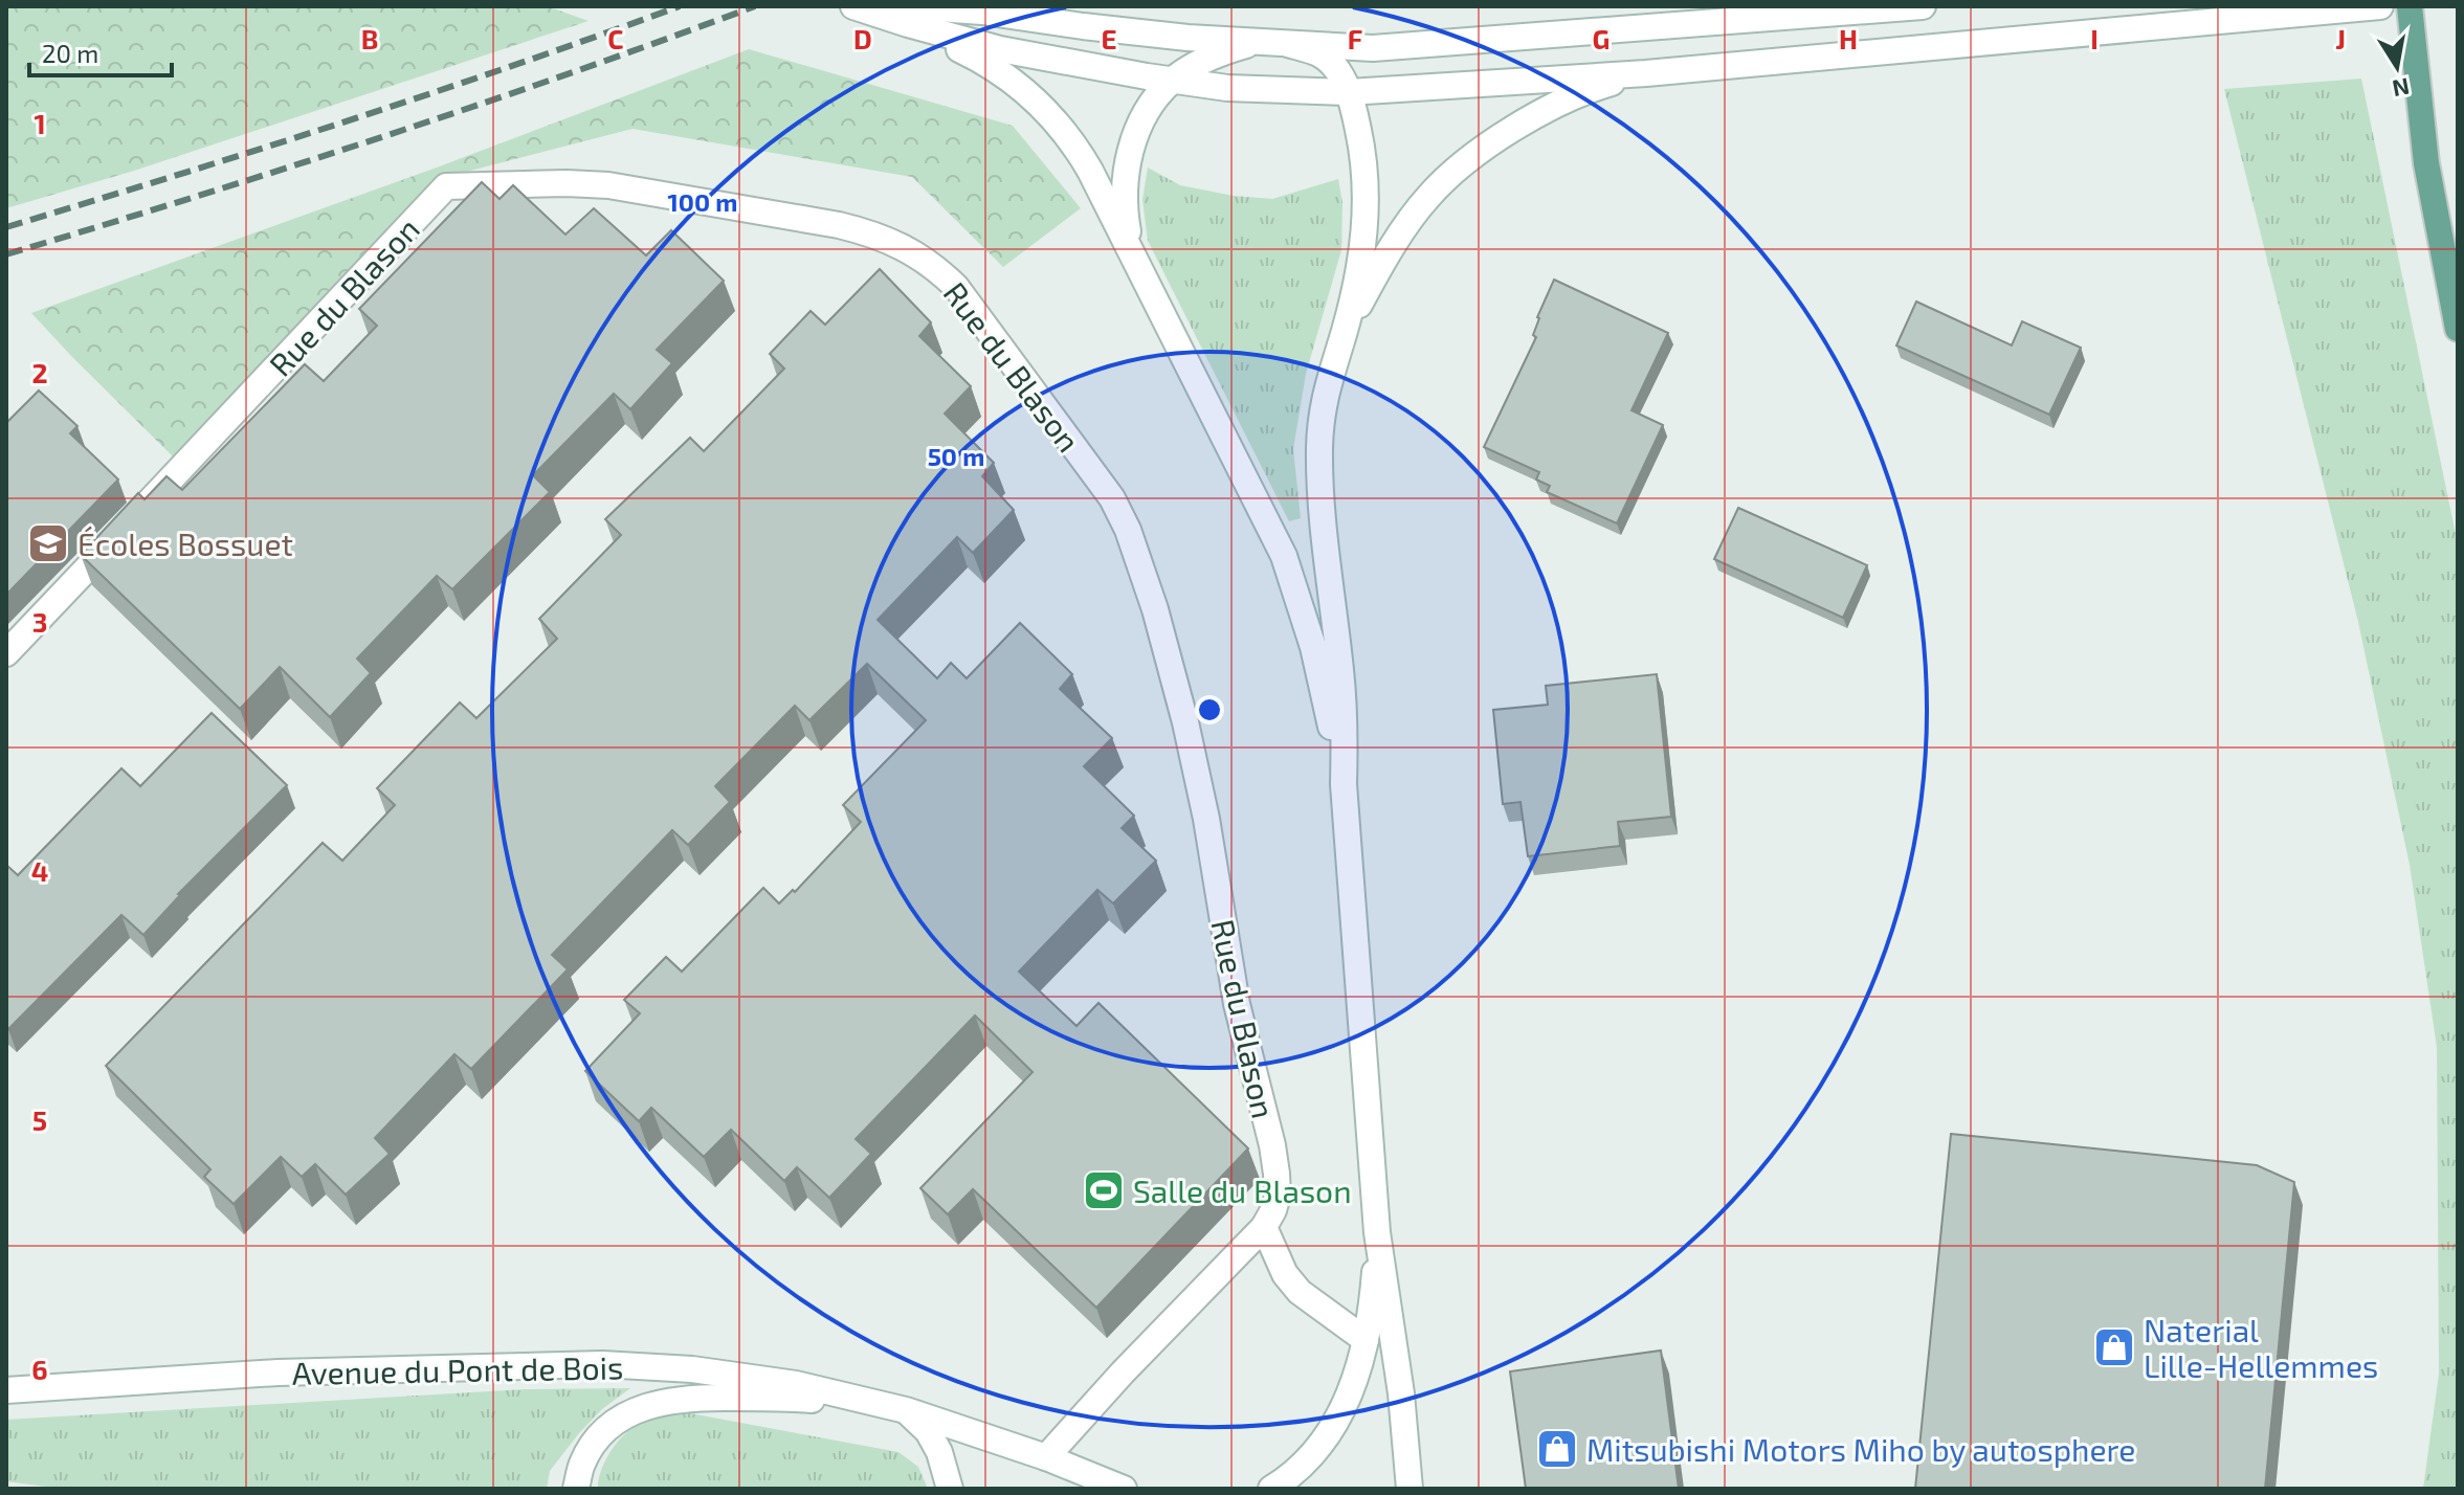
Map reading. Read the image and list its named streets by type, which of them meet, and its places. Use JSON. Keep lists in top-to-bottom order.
{
  "streets": {
    "main road": ["Rue du Blason", "Avenue du Pont de Bois"]
  },
  "crossings": [
    ["Rue du Blason", "Avenue du Pont de Bois"]
  ],
  "places": {
    "school or university": ["Écoles Bossuet"],
    "sports": ["Salle du Blason"],
    "shop": ["Naterial Lille-Hellemmes", "Mitsubishi Motors Miho by autosphere"]
  },
  "scale_bar": "20 m",
  "north": "bottom",
  "grid": {
    "columns": [
      "B",
      "C",
      "D",
      "E",
      "F",
      "G",
      "H",
      "I",
      "J"
    ],
    "rows": [
      "1",
      "2",
      "3",
      "4",
      "5",
      "6"
    ]
  },
  "rings": ["100 m", "50 m"]
}
